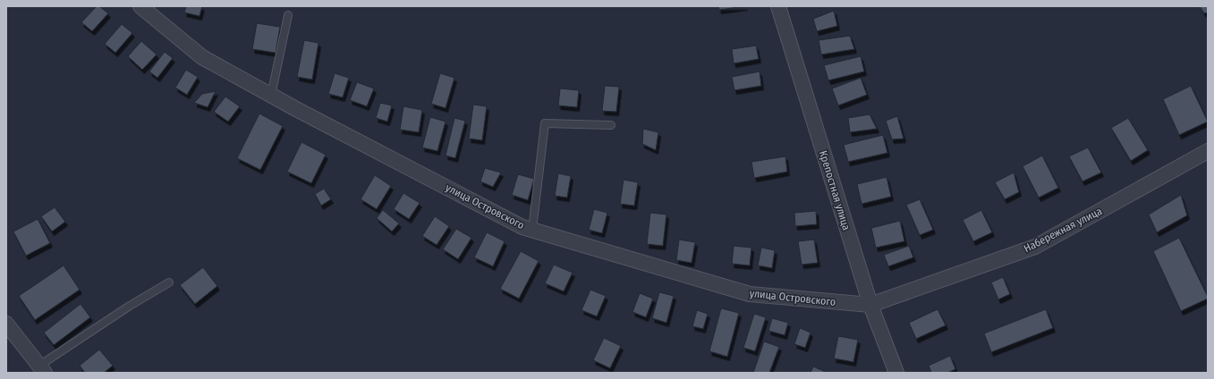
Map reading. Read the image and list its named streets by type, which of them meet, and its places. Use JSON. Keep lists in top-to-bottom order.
{
  "streets": {
    "street": ["Крепостная улица", "улица Островского", "Набережная улица"]
  },
  "crossings": [
    ["Крепостная улица", "улица Островского"],
    ["Крепостная улица", "Набережная улица"],
    ["улица Островского", "Набережная улица"]
  ]
}
